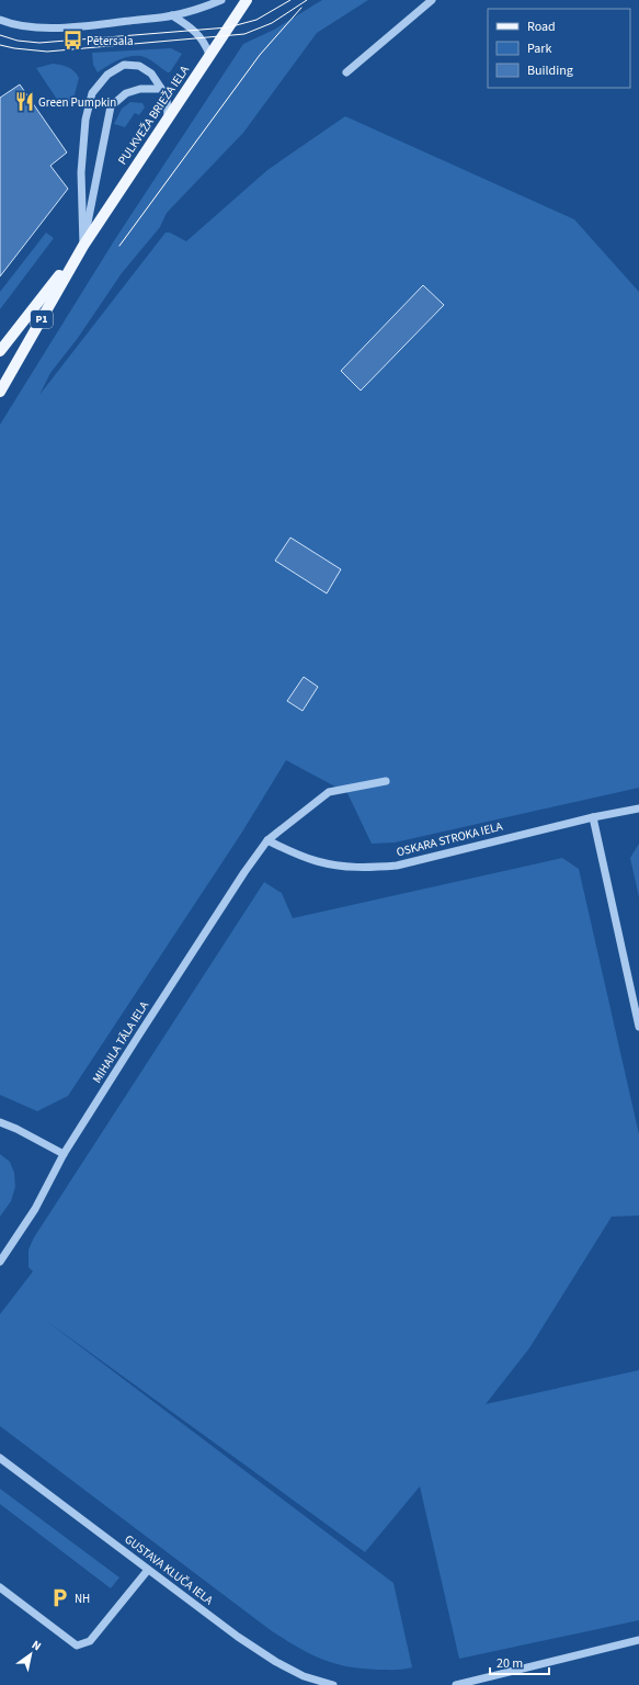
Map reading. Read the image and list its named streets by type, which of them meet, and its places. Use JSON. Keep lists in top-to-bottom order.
{
  "streets": {
    "main road": ["PULKVEŽA BRIEŽA IELA", "P1"],
    "street": ["OSKARA STROKA IELA", "MIHAILA TĀLA IELA", "GUSTAVA KLUČA IELA"]
  },
  "crossings": [
    ["OSKARA STROKA IELA", "MIHAILA TĀLA IELA"]
  ],
  "places": {
    "bus stop": ["Pētersala"],
    "restaurant": ["Green Pumpkin"],
    "parking": ["NH"]
  },
  "legend": ["Road", "Park", "Building"],
  "scale_bar": "20 m",
  "north": "top right"
}
